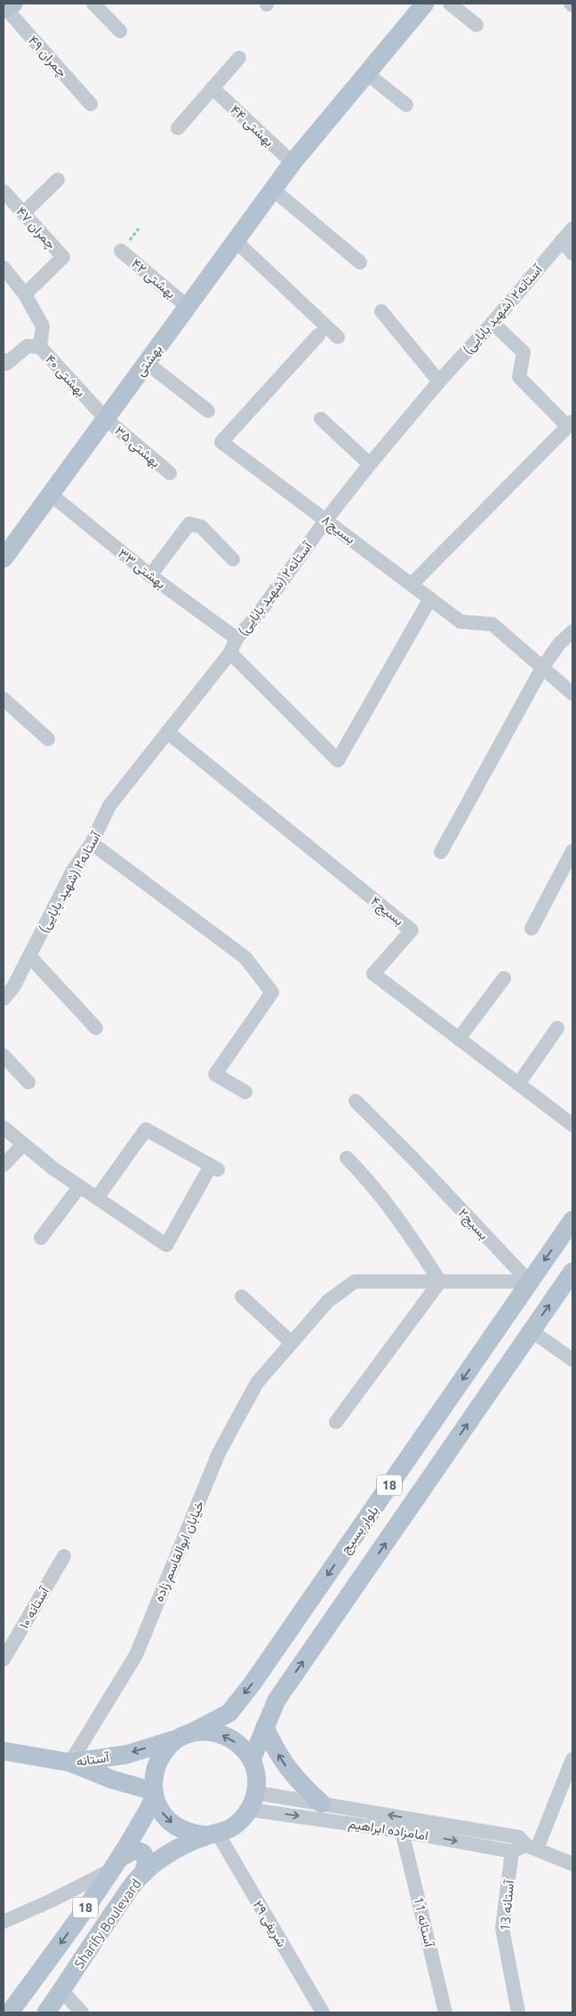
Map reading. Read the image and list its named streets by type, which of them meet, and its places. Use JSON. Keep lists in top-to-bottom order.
{
  "streets": {
    "main road": [
      "بهشتی",
      "18",
      "بلوار بسیج",
      "آستانه",
      "Sharify Boulevard"
    ],
    "street": [
      "چمران ۴۹",
      "بهشتی ۴۴",
      "چمران ۴۷",
      "بهشتی ۴۲",
      "آستانه۲ (شهید بابایی)",
      "بهشتی ۴۰",
      "بهشتی ۳۵",
      "بسیج۸",
      "بهشتی ۳۳",
      "بسیج۴",
      "بسیج۲",
      "خیابان ابوالقاسم زاده",
      "آستانه ۱۰",
      "امامزاده ابراهیم",
      "آستانه 13",
      "آستانه 11",
      "شریفی ۲۹"
    ]
  },
  "crossings": [
    ["بهشتی ۴۴", "بهشتی"],
    ["چمران ۴۷", "بهشتی ۴۰"],
    ["بهشتی ۴۲", "بهشتی"],
    ["آستانه۲ (شهید بابایی)", "بسیج۸"],
    ["آستانه۲ (شهید بابایی)", "بهشتی ۳۳"],
    ["آستانه۲ (شهید بابایی)", "بسیج۴"],
    ["بهشتی", "بهشتی ۴۰"],
    ["بهشتی", "بهشتی ۳۵"],
    ["بهشتی", "بهشتی ۳۳"],
    ["بهشتی ۴۰", "بهشتی ۳۵"],
    ["بسیج۲", "بلوار بسیج"],
    ["18", "بلوار بسیج"],
    ["18", "آستانه"],
    ["18", "امامزاده ابراهیم"],
    ["18", "Sharify Boulevard"],
    ["18", "شریفی ۲۹"],
    ["بلوار بسیج", "آستانه"],
    ["بلوار بسیج", "امامزاده ابراهیم"],
    ["بلوار بسیج", "Sharify Boulevard"],
    ["بلوار بسیج", "شریفی ۲۹"],
    ["خیابان ابوالقاسم زاده", "آستانه"],
    ["آستانه", "امامزاده ابراهیم"],
    ["آستانه", "Sharify Boulevard"],
    ["آستانه", "شریفی ۲۹"],
    ["امامزاده ابراهیم", "آستانه 13"],
    ["امامزاده ابراهیم", "آستانه 11"],
    ["امامزاده ابراهیم", "Sharify Boulevard"],
    ["امامزاده ابراهیم", "شریفی ۲۹"],
    ["Sharify Boulevard", "شریفی ۲۹"]
  ],
  "one_way": ["آستانه"]
}
